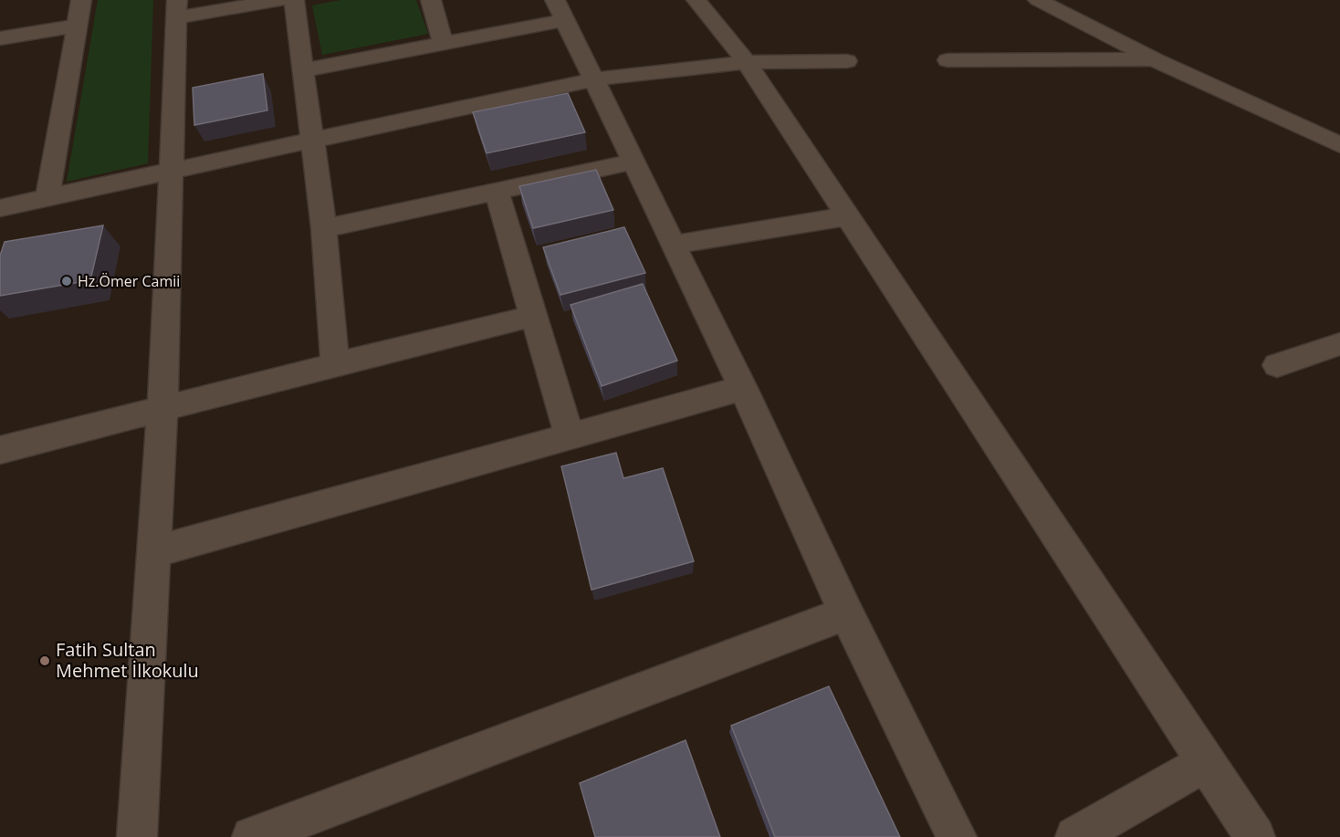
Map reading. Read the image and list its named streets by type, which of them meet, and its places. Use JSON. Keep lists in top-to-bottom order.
{
  "places": ["Hz.Ömer Camii", "Fatih Sultan Mehmet İlkokulu"]
}
